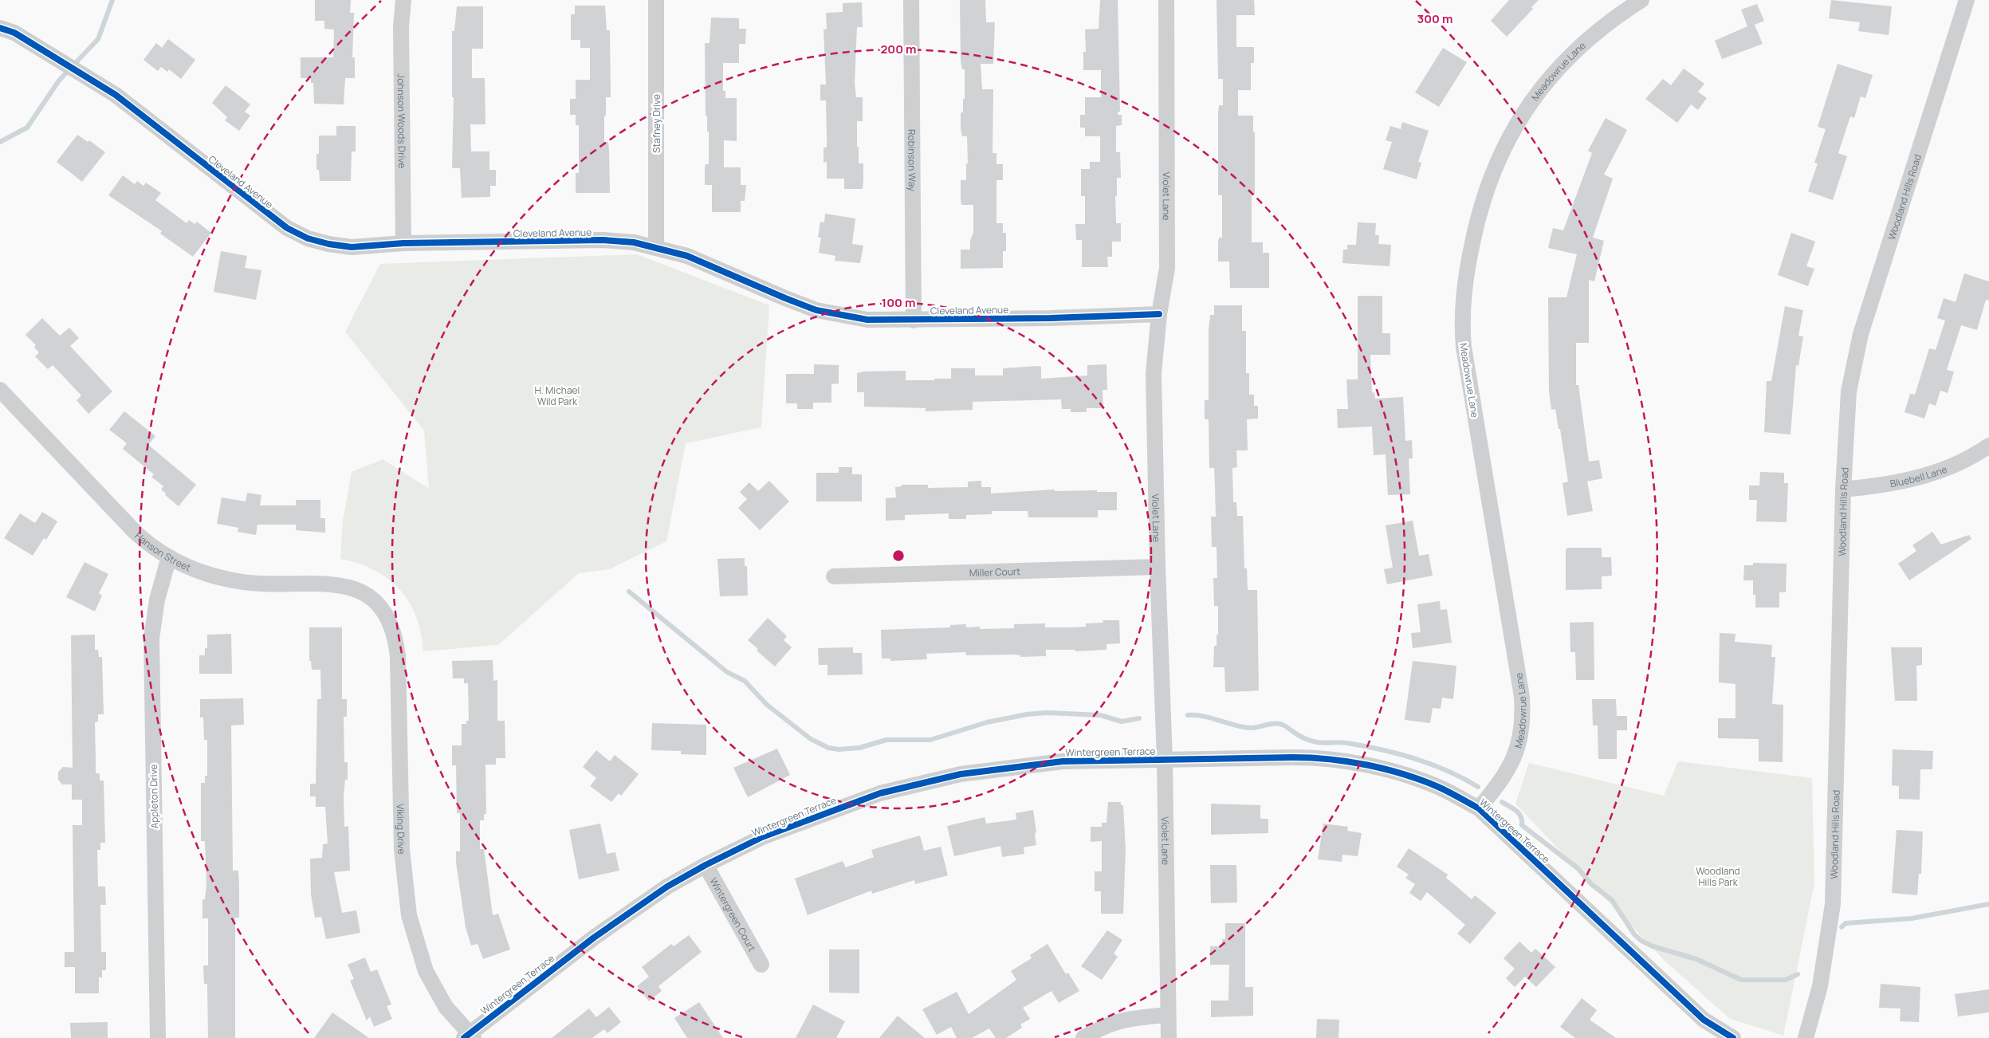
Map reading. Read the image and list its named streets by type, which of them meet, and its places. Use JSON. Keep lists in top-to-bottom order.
{
  "streets": {
    "street": [
      "Meadowrue Lane",
      "Johnson Woods Drive",
      "Stafney Drive",
      "Robinson Way",
      "Cleveland Avenue",
      "Violet Lane",
      "Woodland Hills Road",
      "Bluebell Lane",
      "Hanson Street",
      "Miller Court",
      "Wintergreen Terrace",
      "Appleton Drive",
      "Viking Drive",
      "Wintergreen Court"
    ]
  },
  "crossings": [
    ["Meadowrue Lane", "Wintergreen Terrace"],
    ["Johnson Woods Drive", "Cleveland Avenue"],
    ["Stafney Drive", "Cleveland Avenue"],
    ["Robinson Way", "Cleveland Avenue"],
    ["Cleveland Avenue", "Violet Lane"],
    ["Violet Lane", "Miller Court"],
    ["Violet Lane", "Wintergreen Terrace"],
    ["Woodland Hills Road", "Bluebell Lane"],
    ["Hanson Street", "Appleton Drive"],
    ["Hanson Street", "Viking Drive"],
    ["Wintergreen Terrace", "Viking Drive"],
    ["Wintergreen Terrace", "Wintergreen Court"]
  ],
  "parks": ["H. Michael Wild Park", "Woodland Hills Park"],
  "rings": ["300 m", "200 m", "100 m"]
}
